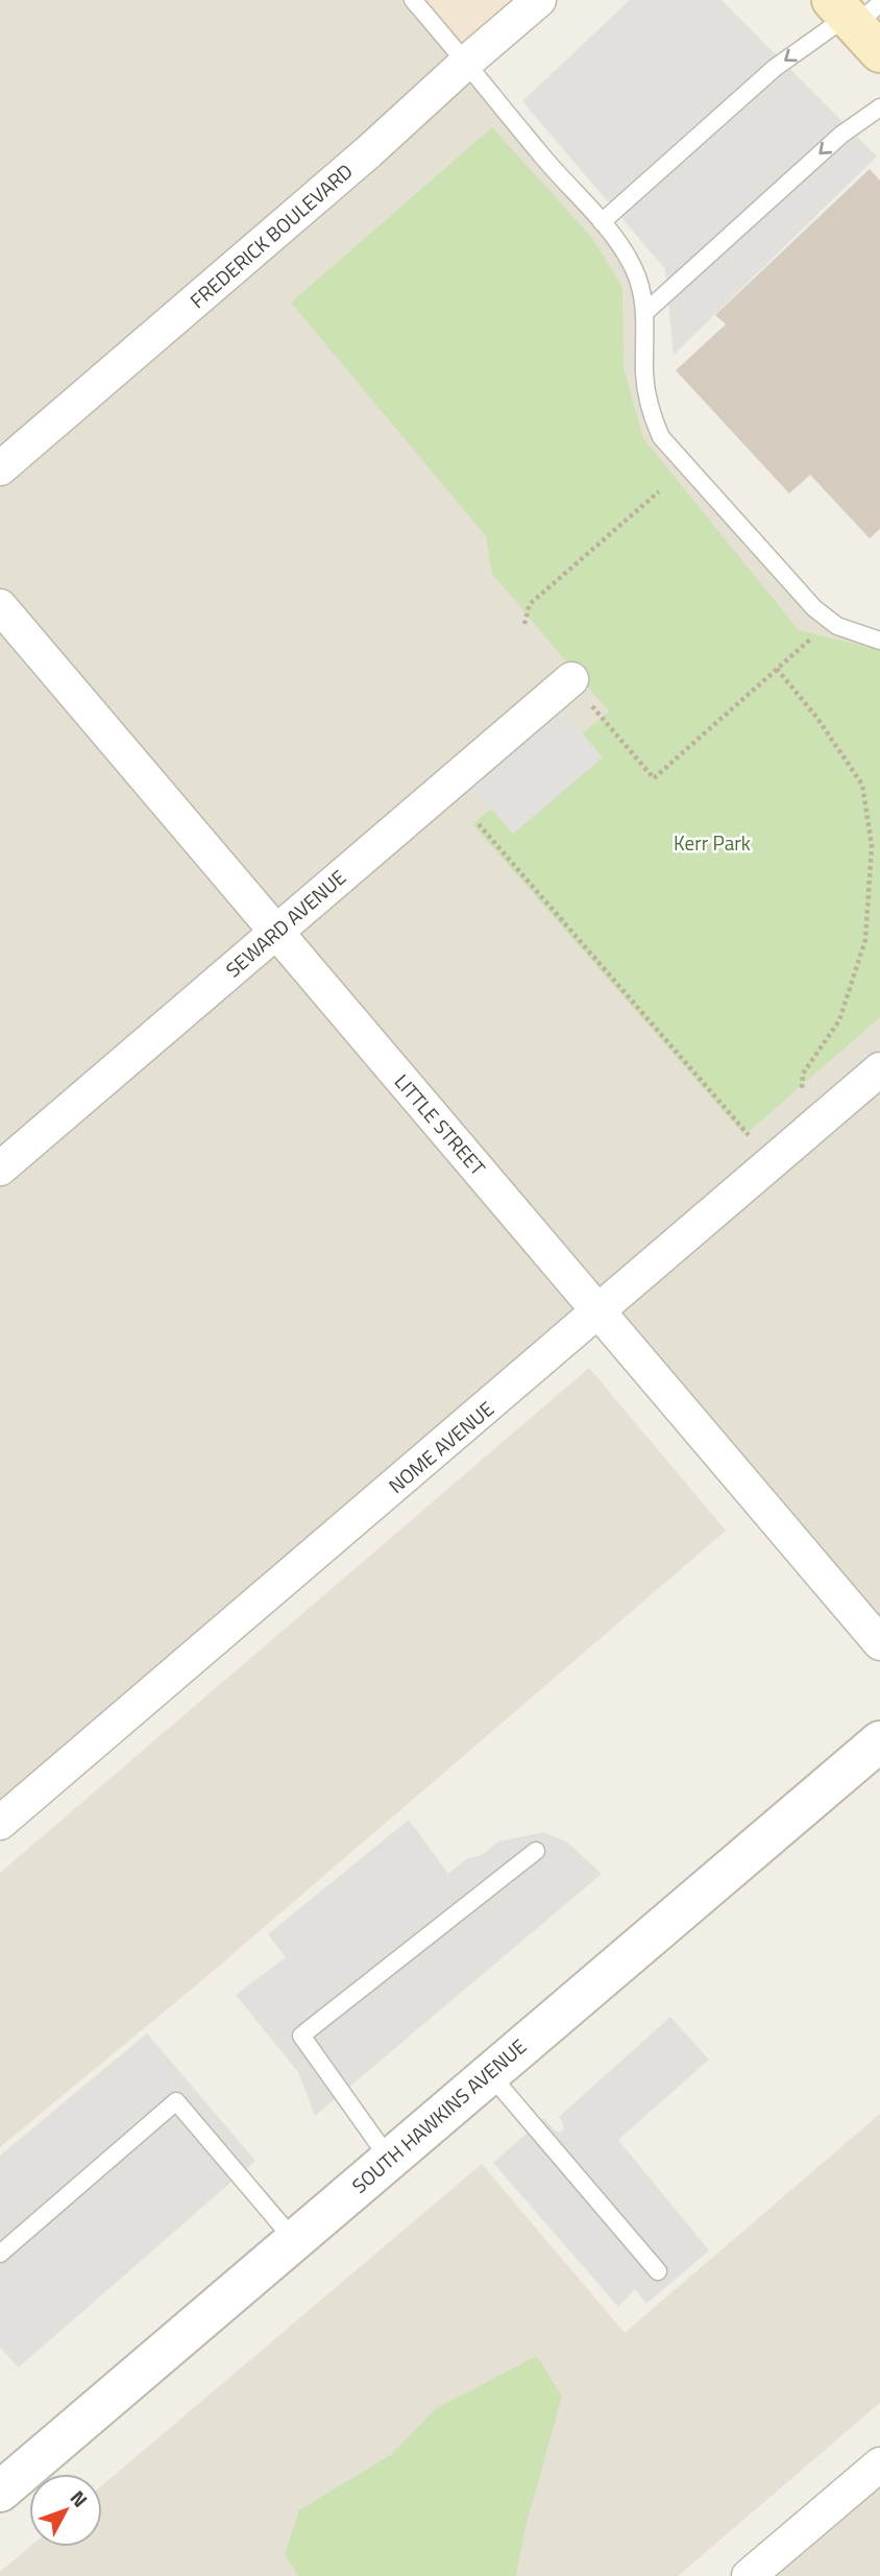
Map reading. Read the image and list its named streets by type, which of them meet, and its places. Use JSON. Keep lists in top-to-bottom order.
{
  "streets": {
    "street": [
      "FREDERICK BOULEVARD",
      "SEWARD AVENUE",
      "LITTLE STREET",
      "NOME AVENUE",
      "SOUTH HAWKINS AVENUE"
    ]
  },
  "crossings": [
    ["SEWARD AVENUE", "LITTLE STREET"],
    ["LITTLE STREET", "NOME AVENUE"]
  ],
  "parks": ["Kerr Park"],
  "north": "top right"
}
